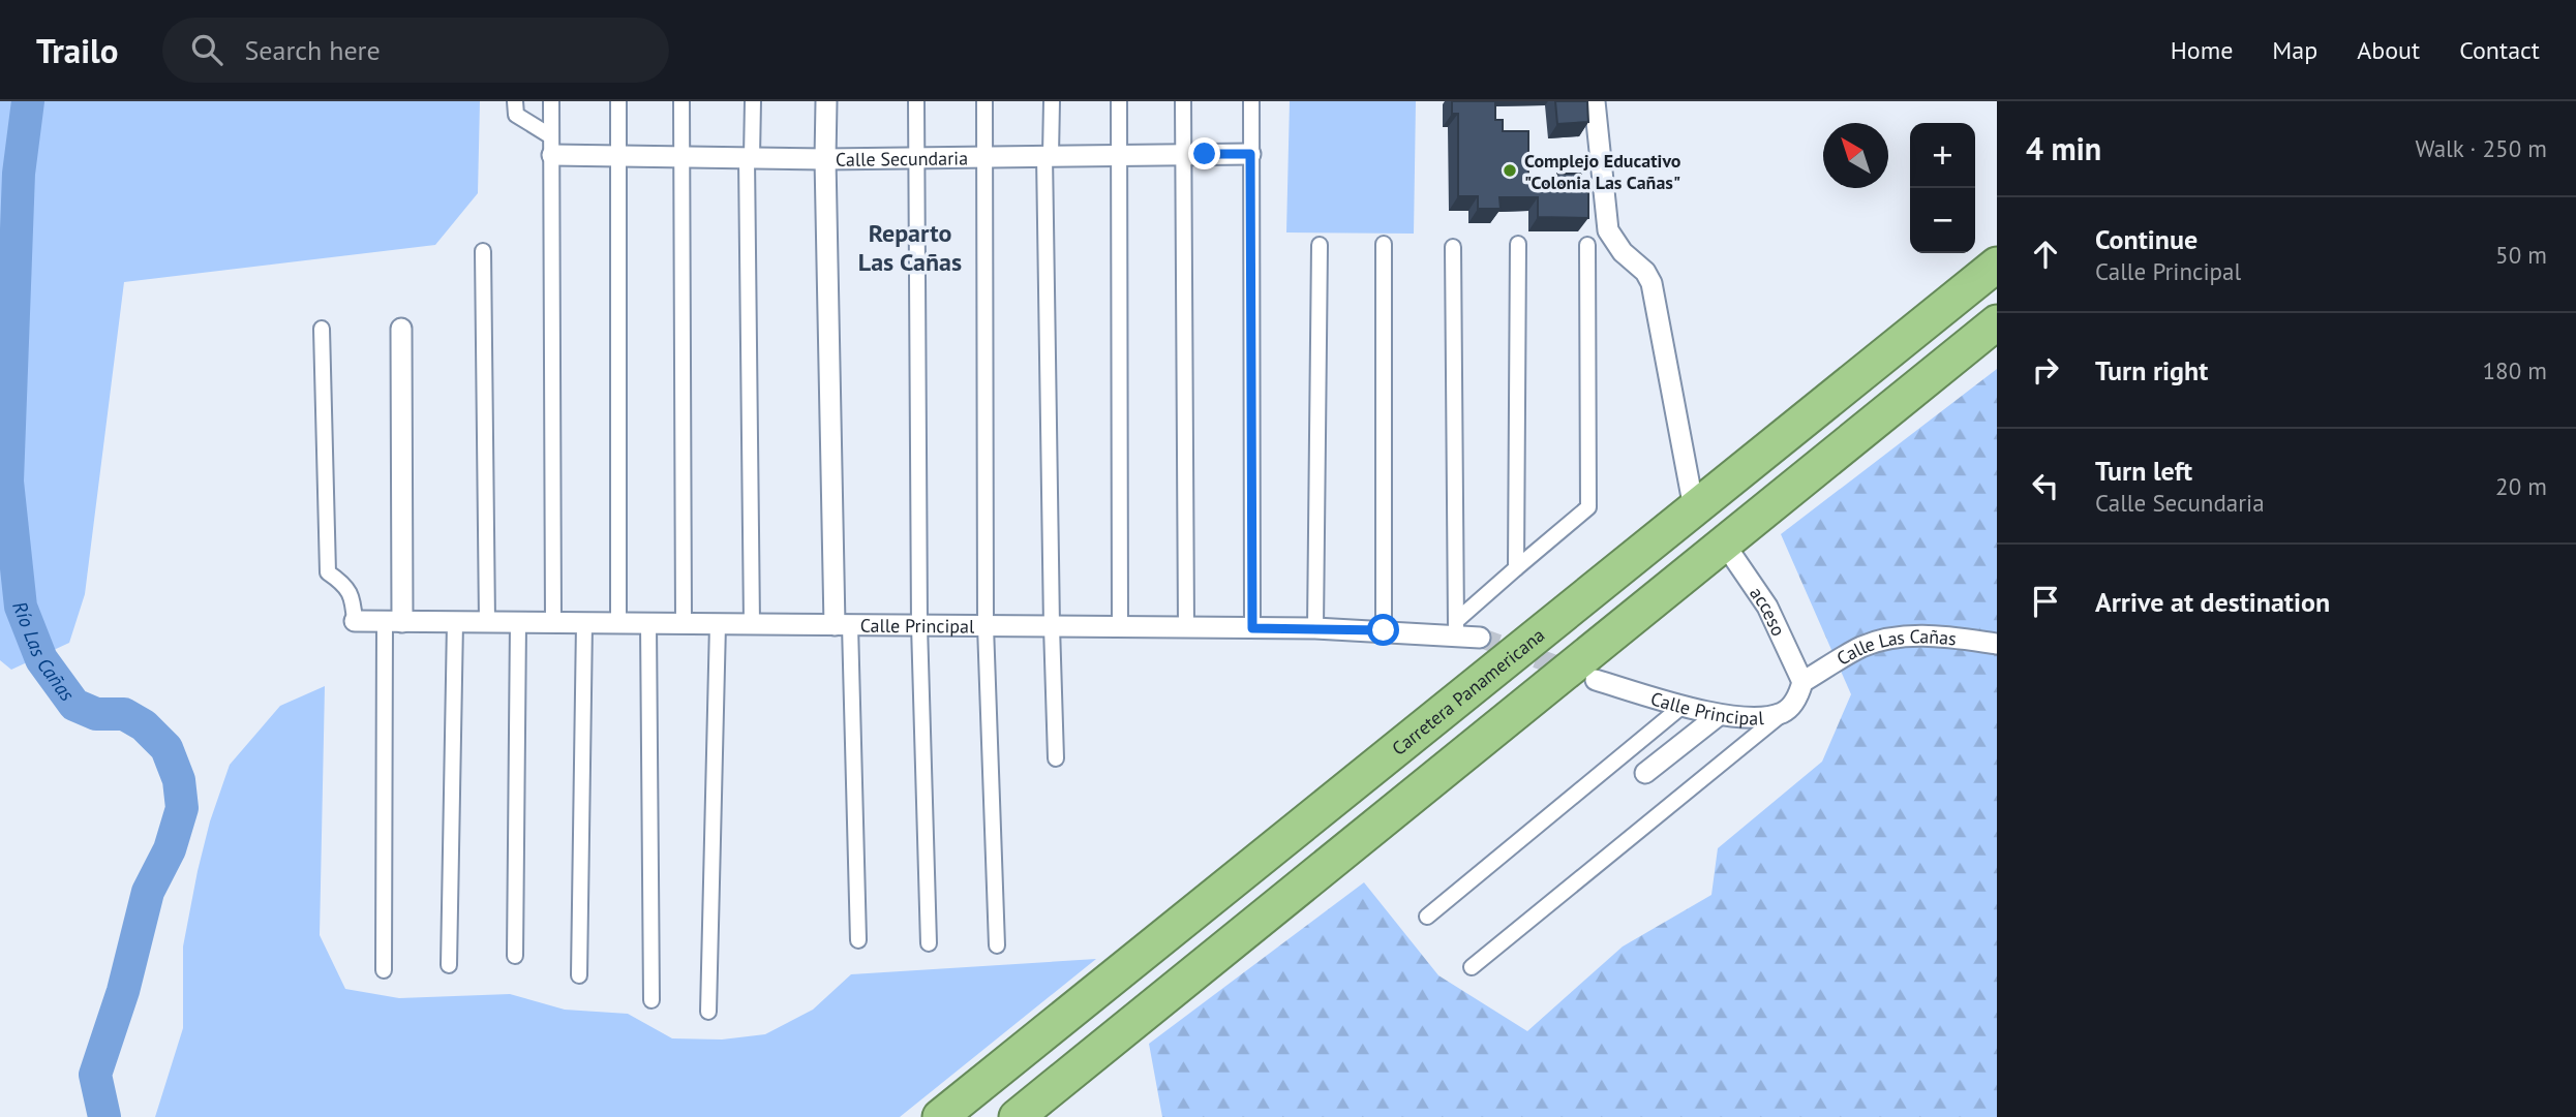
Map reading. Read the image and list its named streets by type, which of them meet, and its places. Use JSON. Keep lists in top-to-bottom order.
{
  "streets": {
    "highway": ["Carretera Panamericana"],
    "street": [
      "Calle Secundaria",
      "acceso",
      "Calle Principal",
      "Calle Las Cañas"
    ]
  },
  "crossings": [
    ["acceso", "Calle Principal"],
    ["acceso", "Calle Las Cañas"],
    ["Calle Principal", "Calle Las Cañas"]
  ],
  "districts": ["Reparto Las Cañas"],
  "water": ["Río Las Cañas"],
  "places": ["Complejo Educativo \"Colonia Las Cañas\""],
  "north": "top left",
  "page": {
    "header": "Trailo",
    "search": "Search here",
    "nav": [
      "Home",
      "Map",
      "About",
      "Contact"
    ],
    "heading": ["4 min", "Walk · 250 m"],
    "map_buttons": ["+", "−"],
    "list": [
      ["Continue", "Calle Principal", "50 m"],
      ["Turn right", "180 m"],
      ["Turn left", "Calle Secundaria", "20 m"],
      "Arrive at destination"
    ]
  }
}
